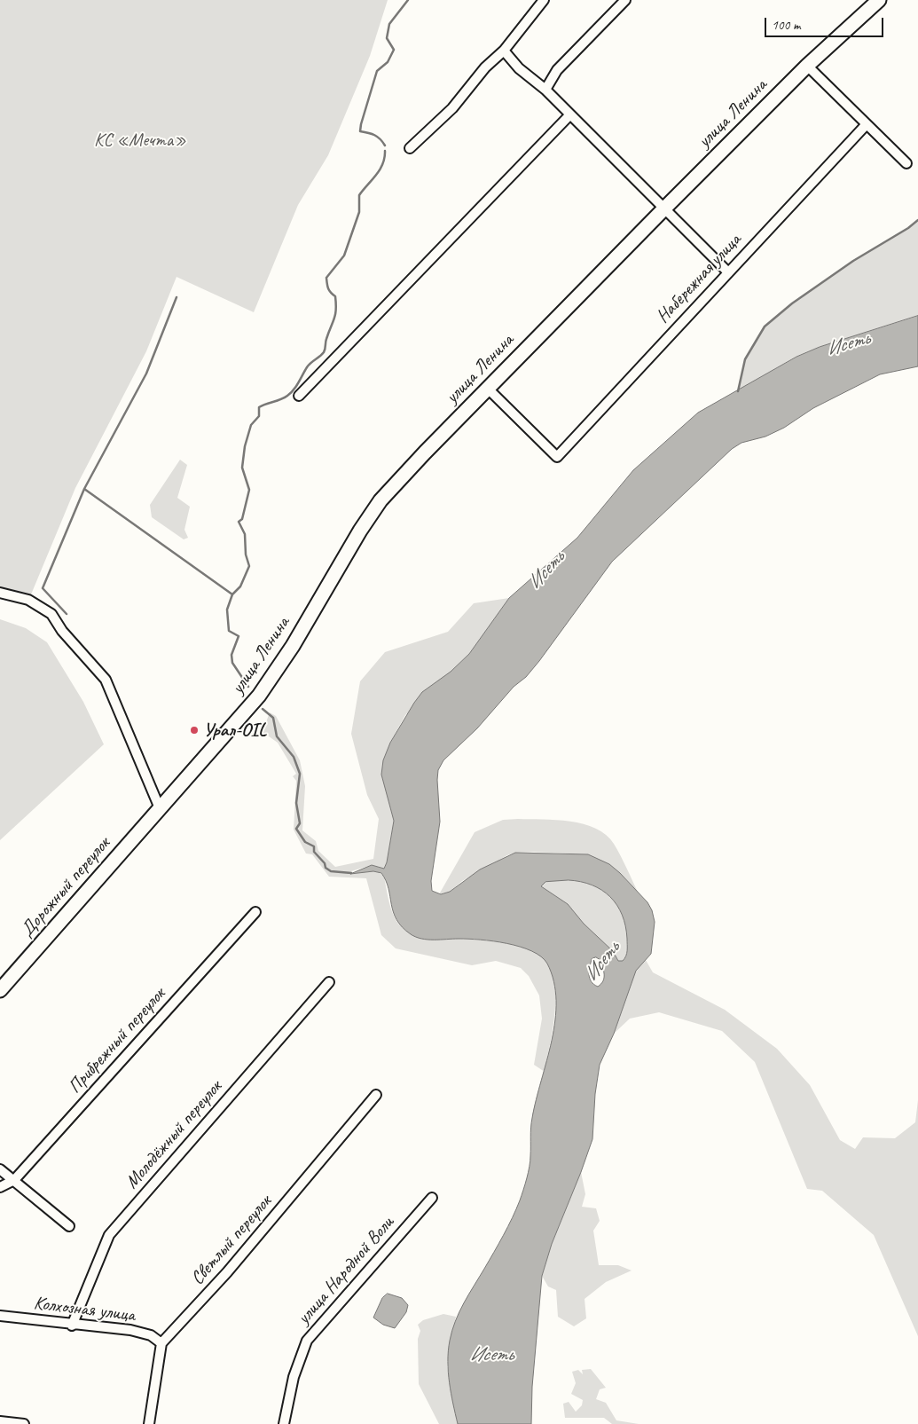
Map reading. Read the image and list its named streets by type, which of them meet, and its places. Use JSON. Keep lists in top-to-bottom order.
{
  "streets": {
    "main road": ["улица Ленина", "Дорожный переулок"],
    "street": [
      "Набережная улица",
      "Прибрежный переулок",
      "Молодёжный переулок",
      "Светлый переулок",
      "улица Народной Воли",
      "Колхозная улица"
    ]
  },
  "crossings": [
    ["улица Ленина", "Набережная улица"],
    ["улица Ленина", "Дорожный переулок"],
    ["Молодёжный переулок", "Колхозная улица"],
    ["Светлый переулок", "Колхозная улица"]
  ],
  "water": ["Исеть"],
  "parks": ["КС «Мечта»"],
  "places": ["Урал-OIL"],
  "scale_bar": "100 m"
}
